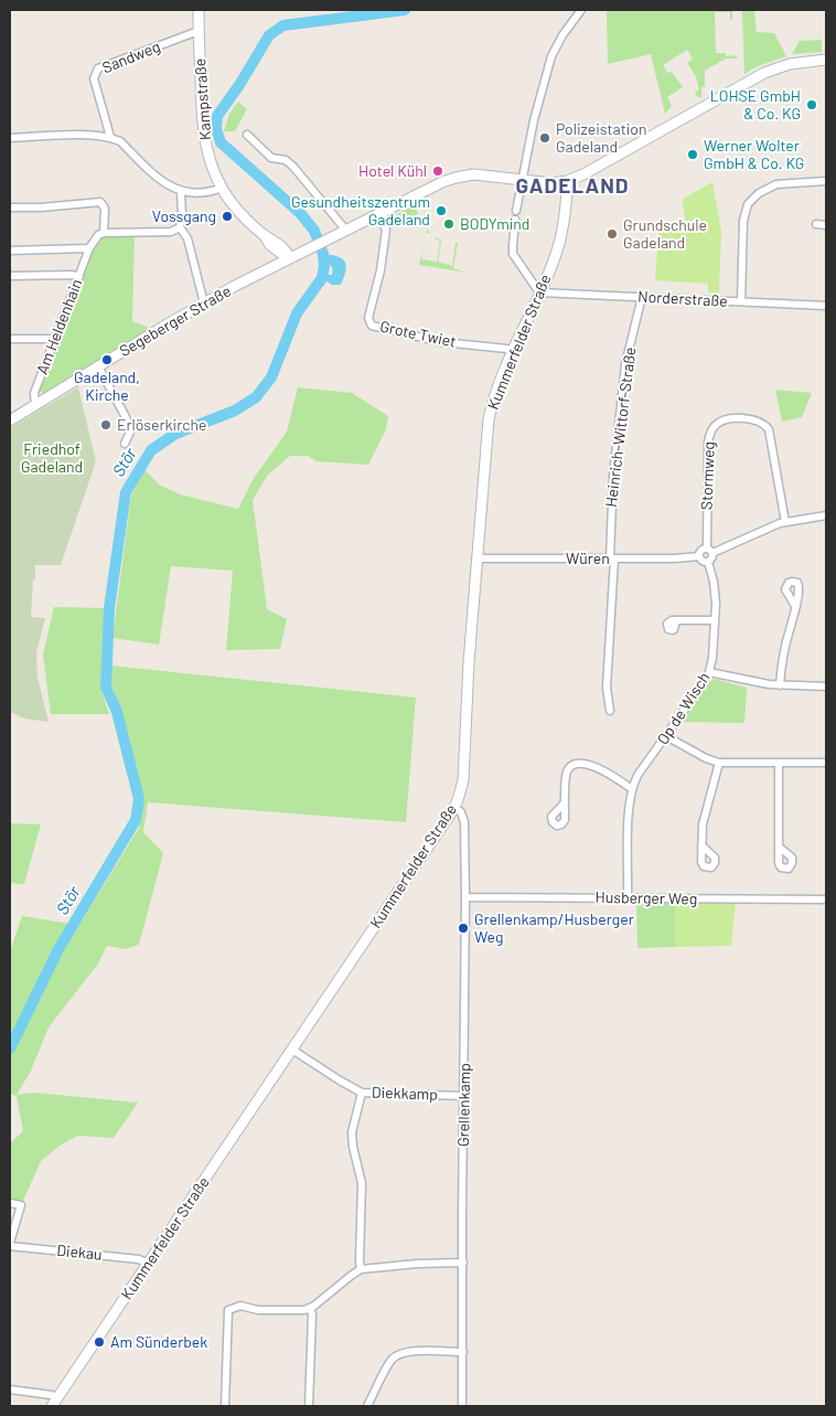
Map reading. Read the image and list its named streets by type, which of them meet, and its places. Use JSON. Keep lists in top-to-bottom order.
{
  "streets": {
    "street": [
      "Sandweg",
      "Kampstraße",
      "Norderstraße",
      "Segeberger Straße",
      "Am Heldenhain",
      "Grote Twiet",
      "Kummerfelder Straße",
      "Heinrich-Wittorf-Straße",
      "Stormweg",
      "Würen",
      "Op de Wisch",
      "Husberger Weg",
      "Diekkamp",
      "Grellenkamp",
      "Diekau"
    ]
  },
  "crossings": [
    ["Sandweg", "Kampstraße"],
    ["Kampstraße", "Segeberger Straße"],
    ["Norderstraße", "Kummerfelder Straße"],
    ["Norderstraße", "Heinrich-Wittorf-Straße"],
    ["Segeberger Straße", "Am Heldenhain"],
    ["Segeberger Straße", "Grote Twiet"],
    ["Segeberger Straße", "Kummerfelder Straße"],
    ["Grote Twiet", "Kummerfelder Straße"],
    ["Kummerfelder Straße", "Würen"],
    ["Kummerfelder Straße", "Diekkamp"],
    ["Kummerfelder Straße", "Grellenkamp"],
    ["Kummerfelder Straße", "Diekau"],
    ["Heinrich-Wittorf-Straße", "Würen"],
    ["Stormweg", "Würen"],
    ["Stormweg", "Op de Wisch"],
    ["Würen", "Op de Wisch"],
    ["Op de Wisch", "Husberger Weg"],
    ["Husberger Weg", "Grellenkamp"],
    ["Diekkamp", "Grellenkamp"]
  ],
  "districts": ["GADELAND"],
  "water": ["Stör"],
  "parks": ["Friedhof Gadeland"],
  "places": [
    "LOHSE GmbH & Co. KG",
    "Polizeistation Gadeland",
    "Werner Wolter GmbH & Co. KG",
    "Hotel Kühl",
    "Gesundheitszentrum Gadeland",
    "Vossgang",
    "BODYmind",
    "Grundschule Gadeland",
    "Gadeland, Kirche",
    "Erlöserkirche",
    "Grellenkamp/Husberger Weg",
    "Am Sünderbek"
  ]
}
